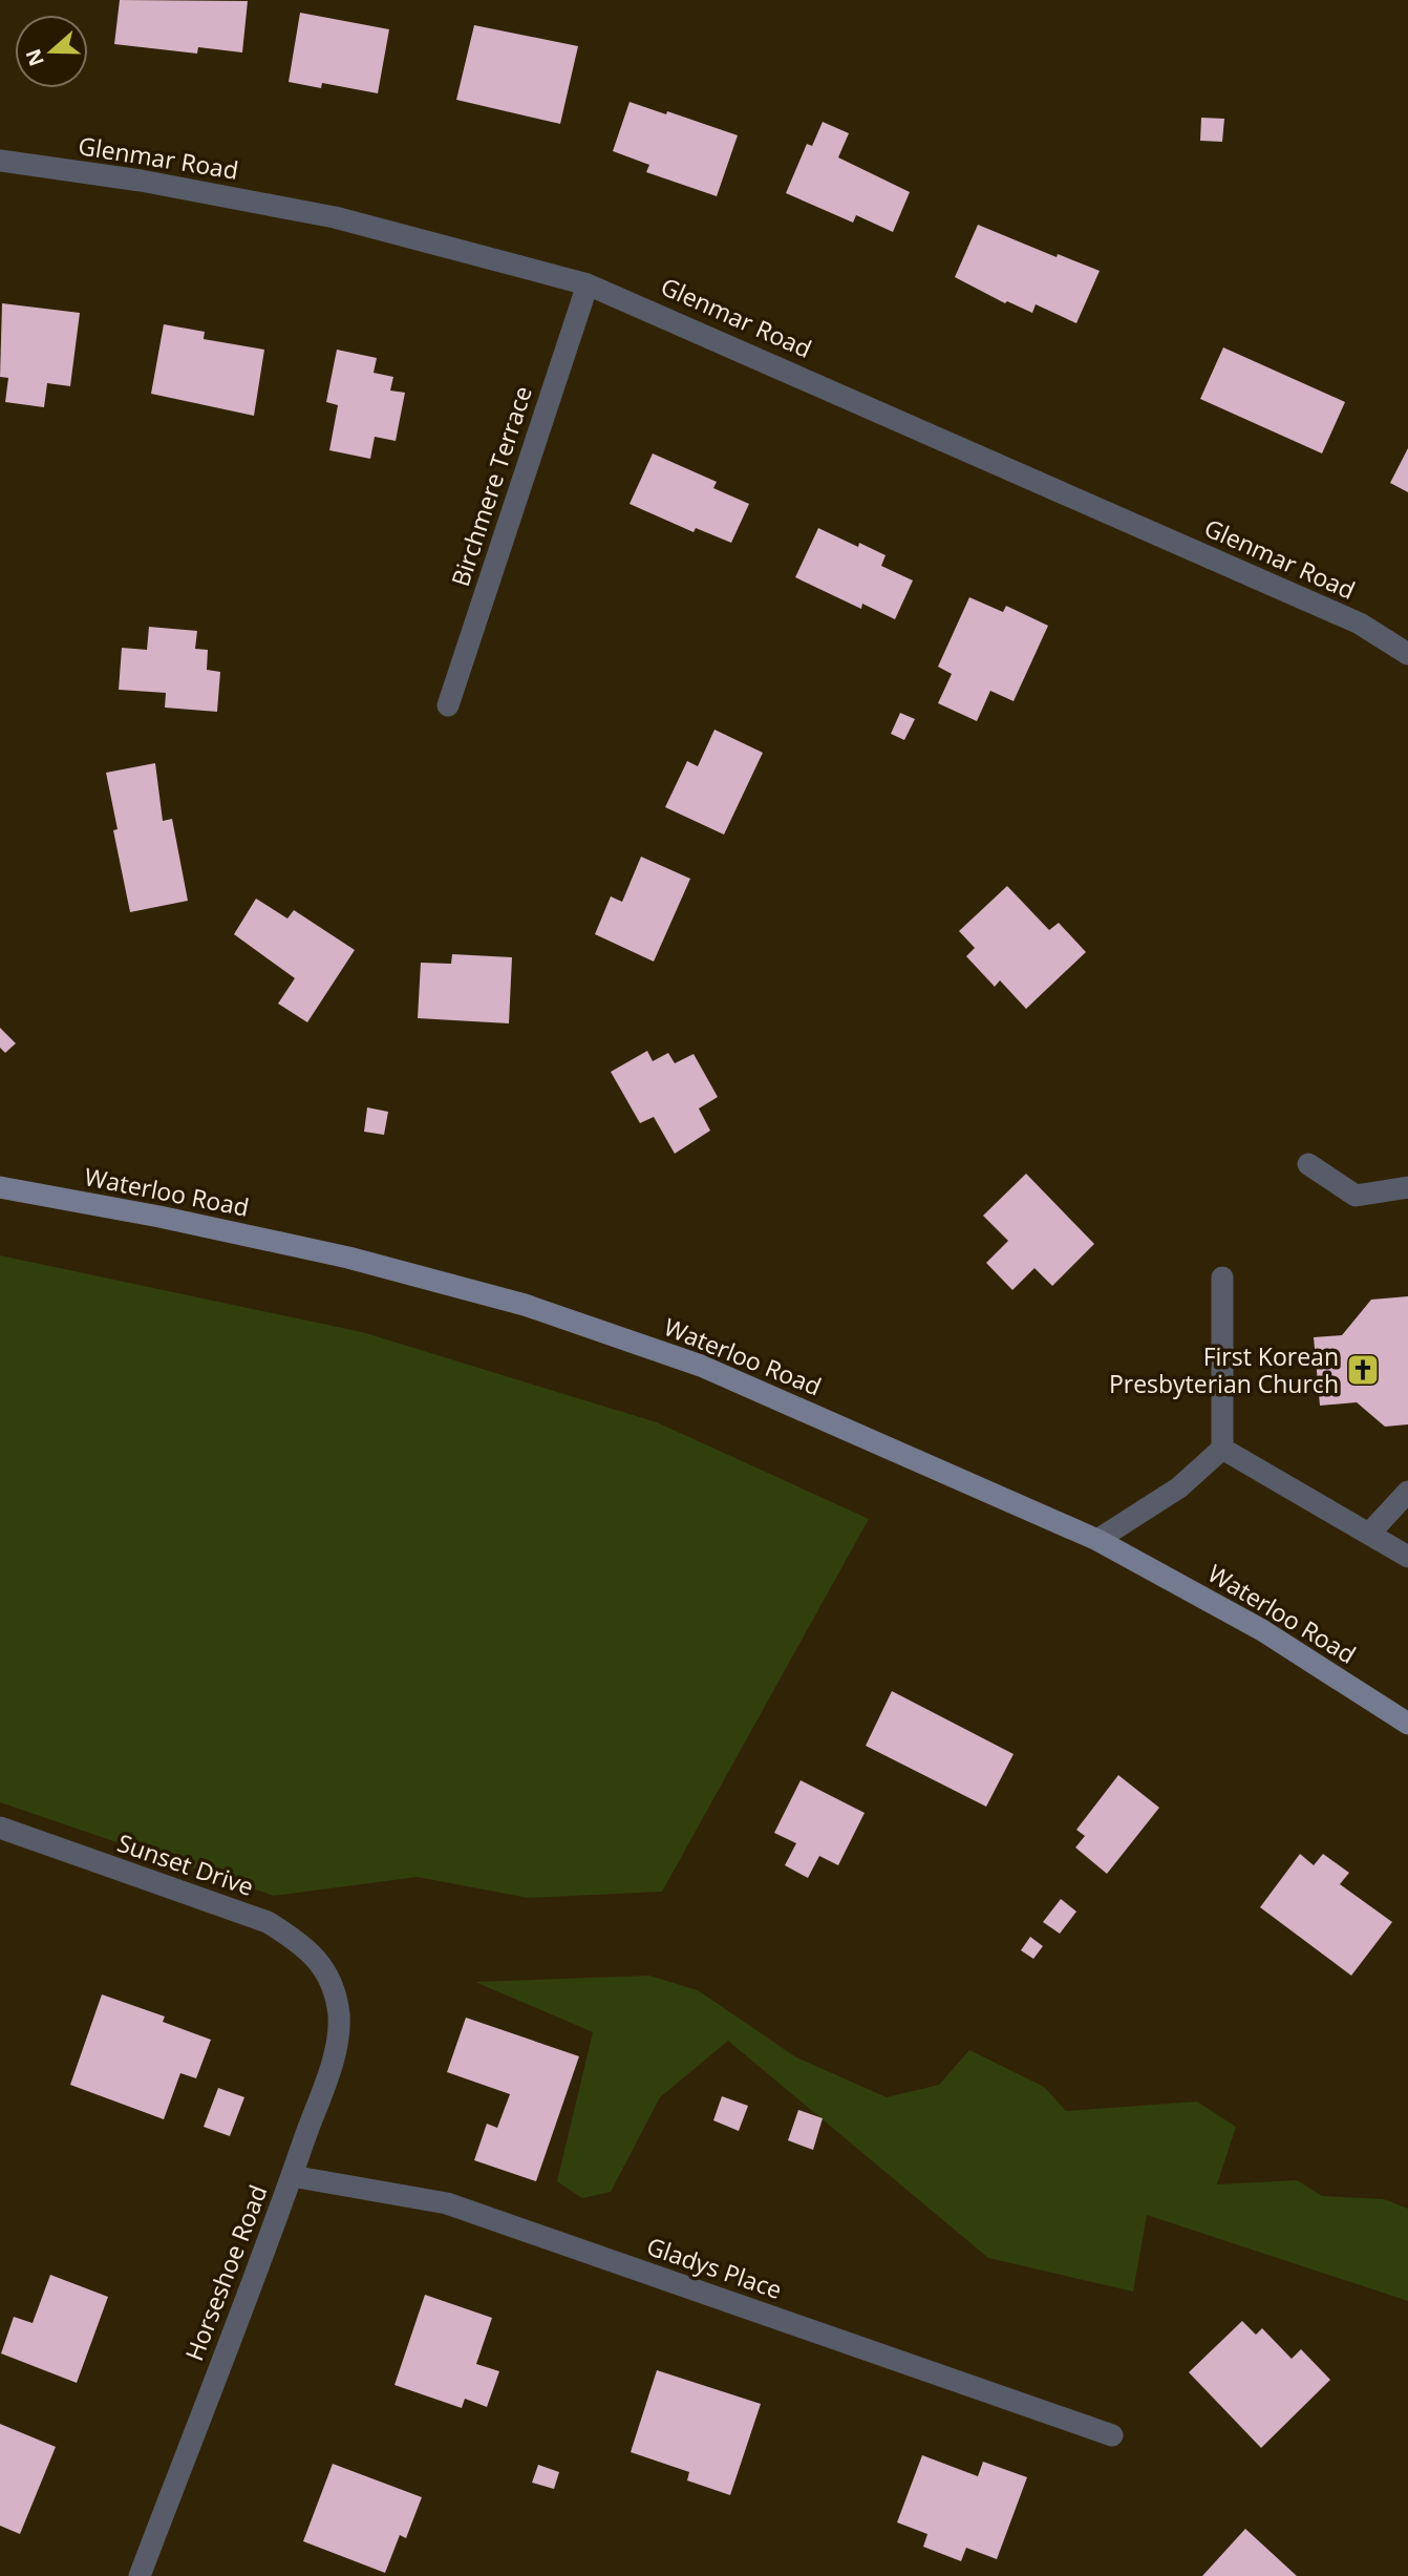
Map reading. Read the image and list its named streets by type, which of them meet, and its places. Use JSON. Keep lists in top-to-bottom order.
{
  "streets": {
    "main road": ["Waterloo Road"],
    "street": [
      "Glenmar Road",
      "Birchmere Terrace",
      "Sunset Drive",
      "Gladys Place",
      "Horseshoe Road"
    ]
  },
  "crossings": [
    ["Glenmar Road", "Birchmere Terrace"],
    ["Sunset Drive", "Horseshoe Road"],
    ["Gladys Place", "Horseshoe Road"]
  ],
  "places": {
    "church": ["First Korean Presbyterian Church"]
  },
  "north": "left"
}
